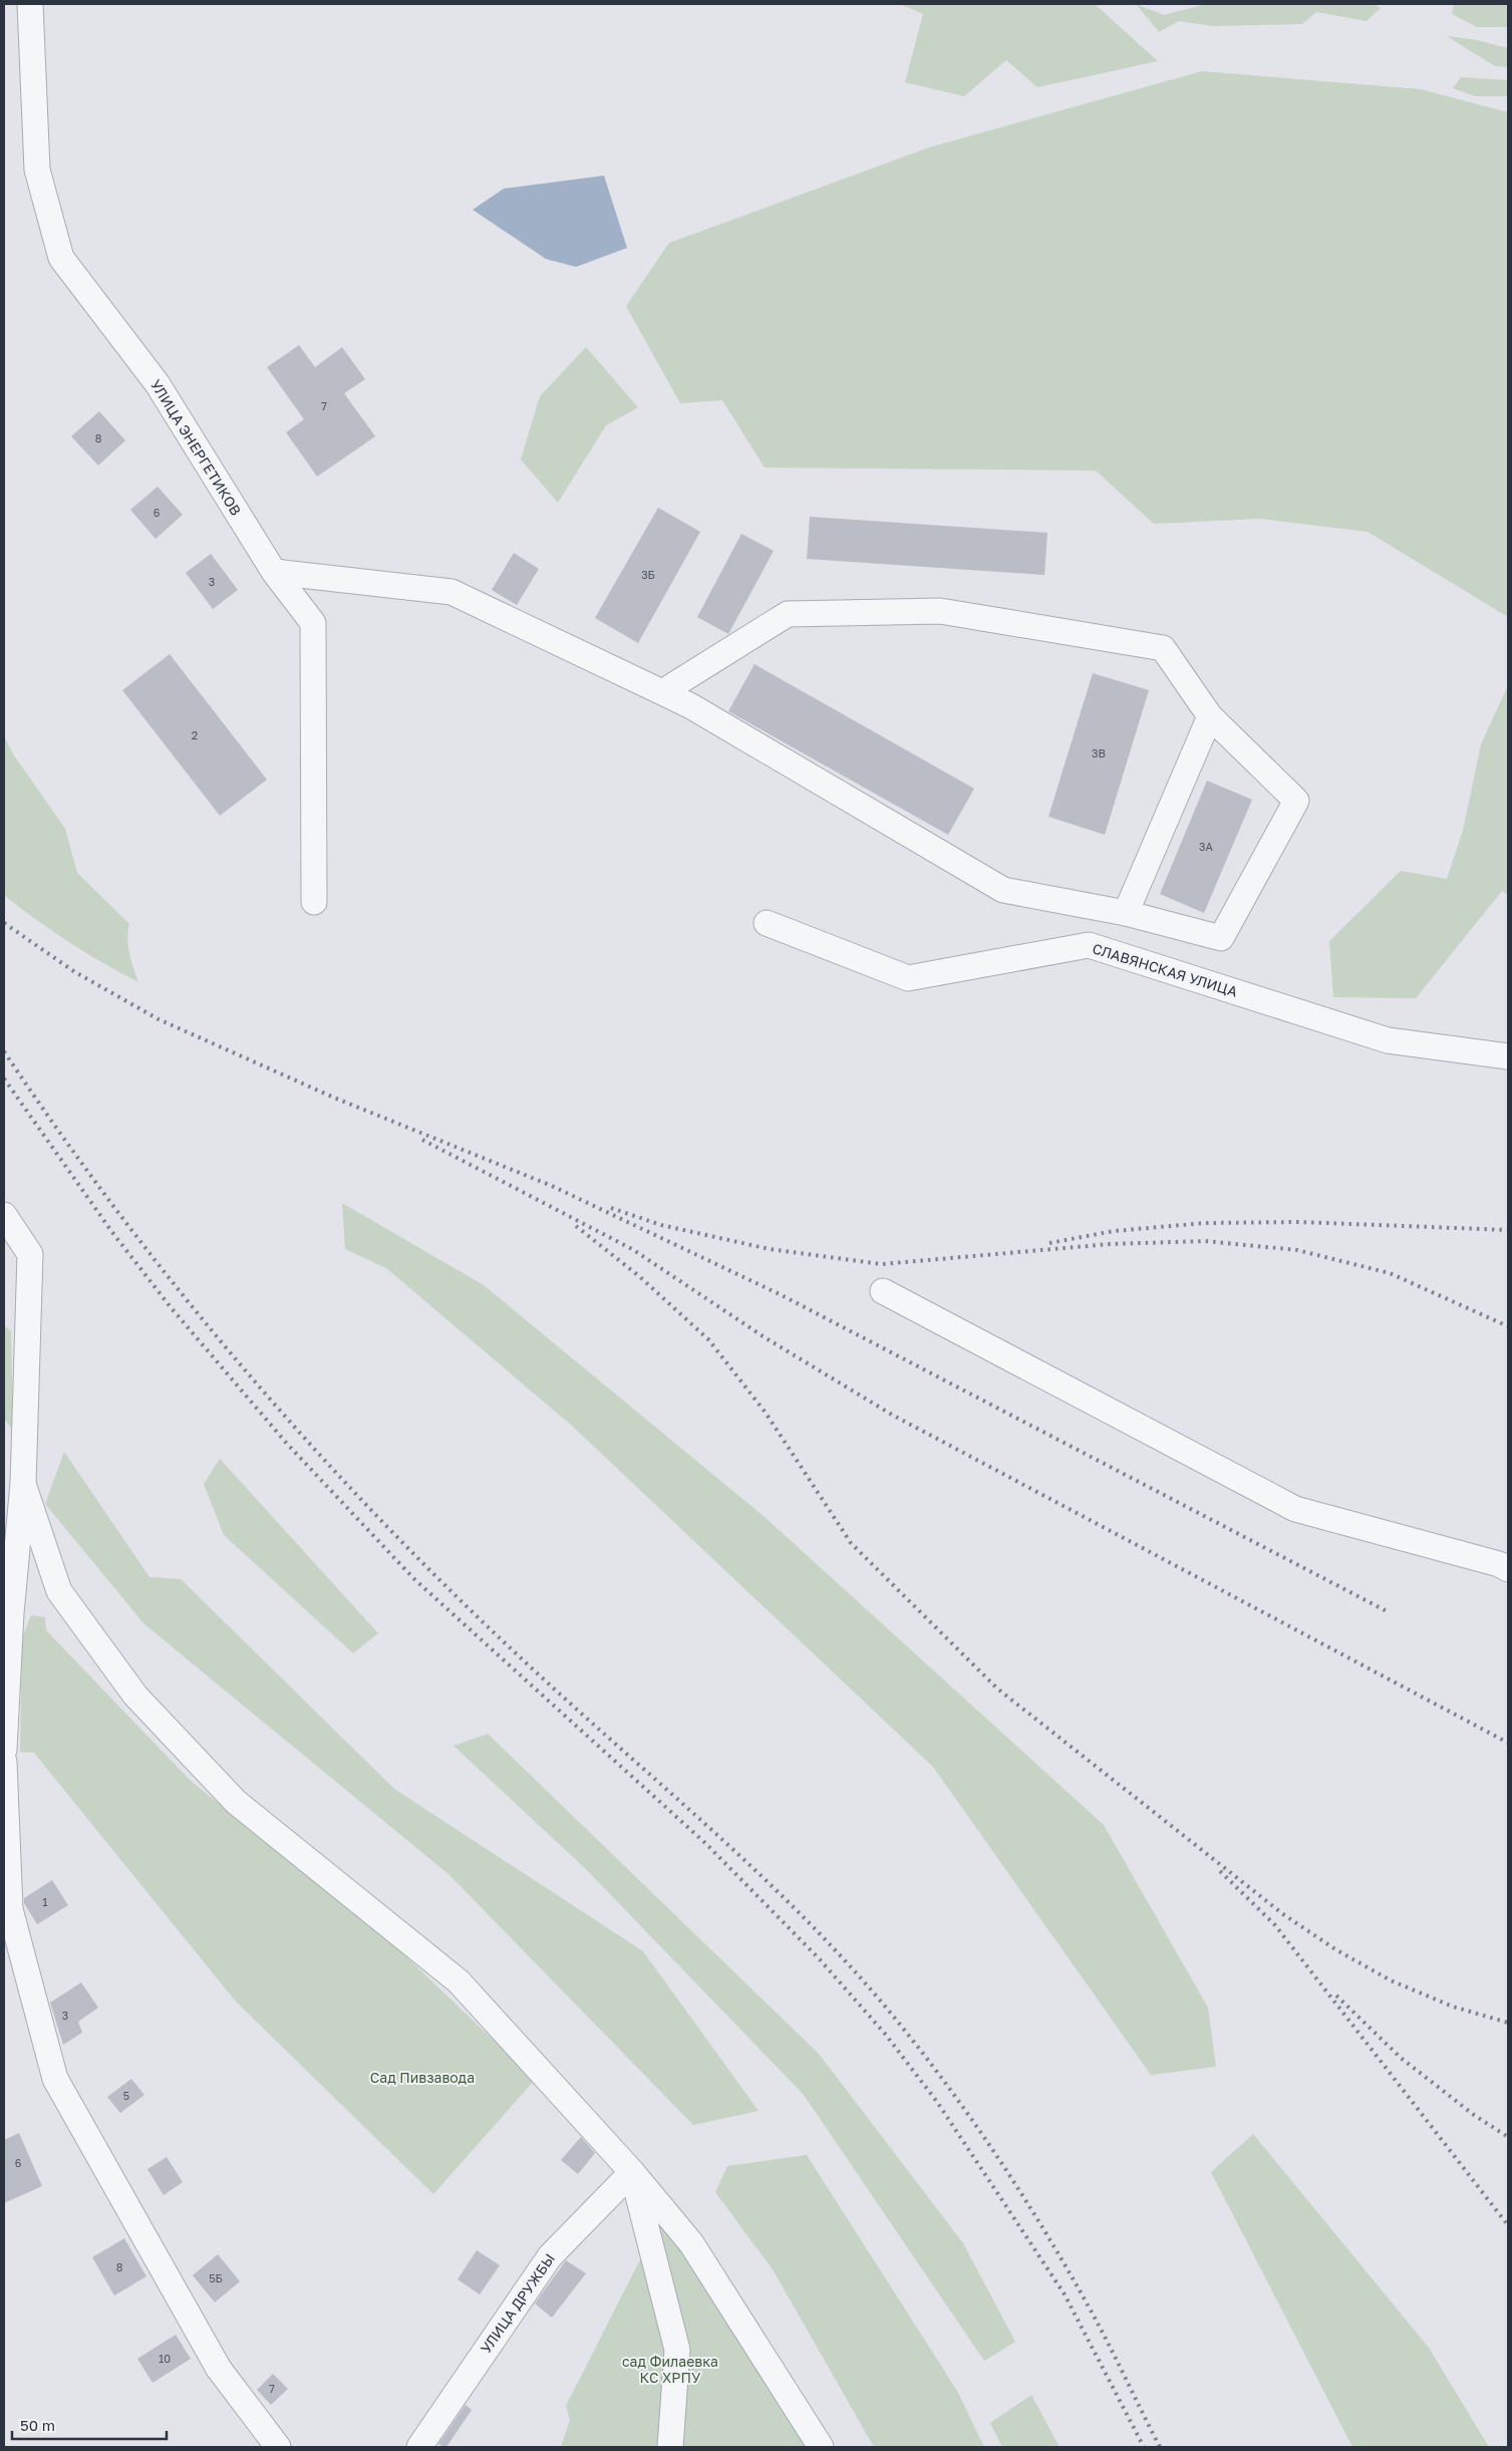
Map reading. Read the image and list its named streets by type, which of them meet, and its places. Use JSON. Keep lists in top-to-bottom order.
{
  "streets": {
    "street": ["УЛИЦА ЭНЕРГЕТИКОВ", "СЛАВЯНСКАЯ УЛИЦА", "УЛИЦА ДРУЖБЫ"]
  },
  "parks": ["Сад Пивзавода", "сад Филаевка КС ХРПУ"],
  "house_numbers": [
    "7",
    "8",
    "6",
    "3Б",
    "3",
    "2",
    "3В",
    "3А",
    "1",
    "3",
    "5",
    "6",
    "8",
    "5Б",
    "10",
    "7"
  ],
  "scale_bar": "50 m"
}
